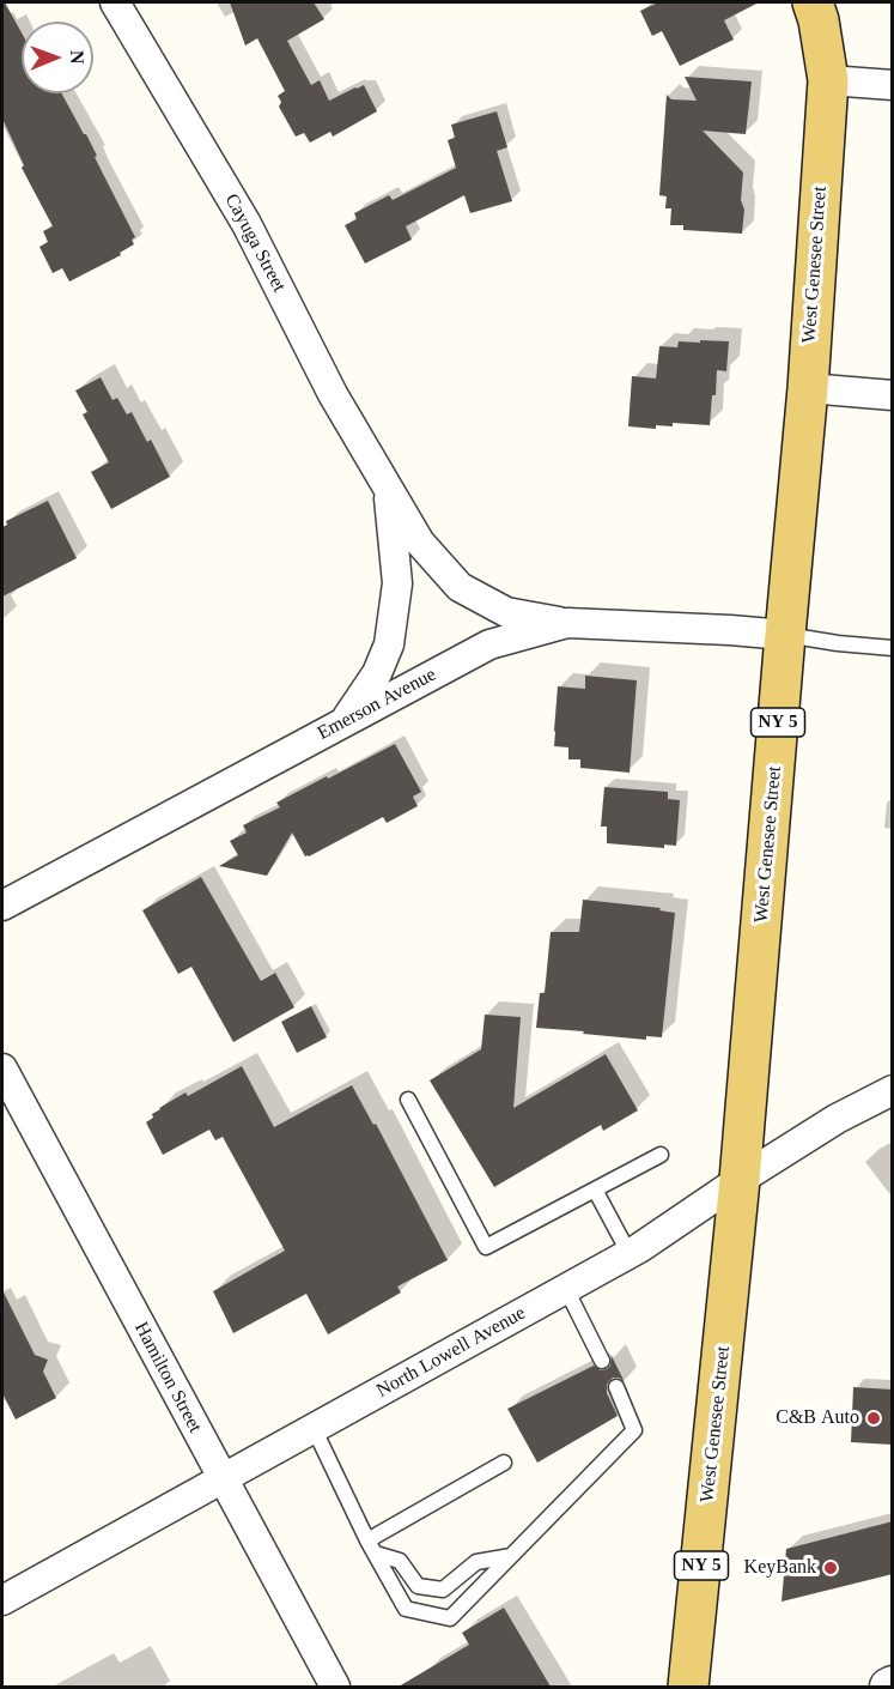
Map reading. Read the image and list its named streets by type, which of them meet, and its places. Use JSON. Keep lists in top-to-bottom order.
{
  "streets": {
    "main road": ["West Genesee Street", "NY 5"],
    "street": [
      "Cayuga Street",
      "Emerson Avenue",
      "North Lowell Avenue",
      "Hamilton Street"
    ]
  },
  "crossings": [
    ["Cayuga Street", "Emerson Avenue"],
    ["West Genesee Street", "Emerson Avenue"],
    ["West Genesee Street", "North Lowell Avenue"],
    ["North Lowell Avenue", "Hamilton Street"]
  ],
  "places": ["C&B Auto", "KeyBank"],
  "north": "right"
}
